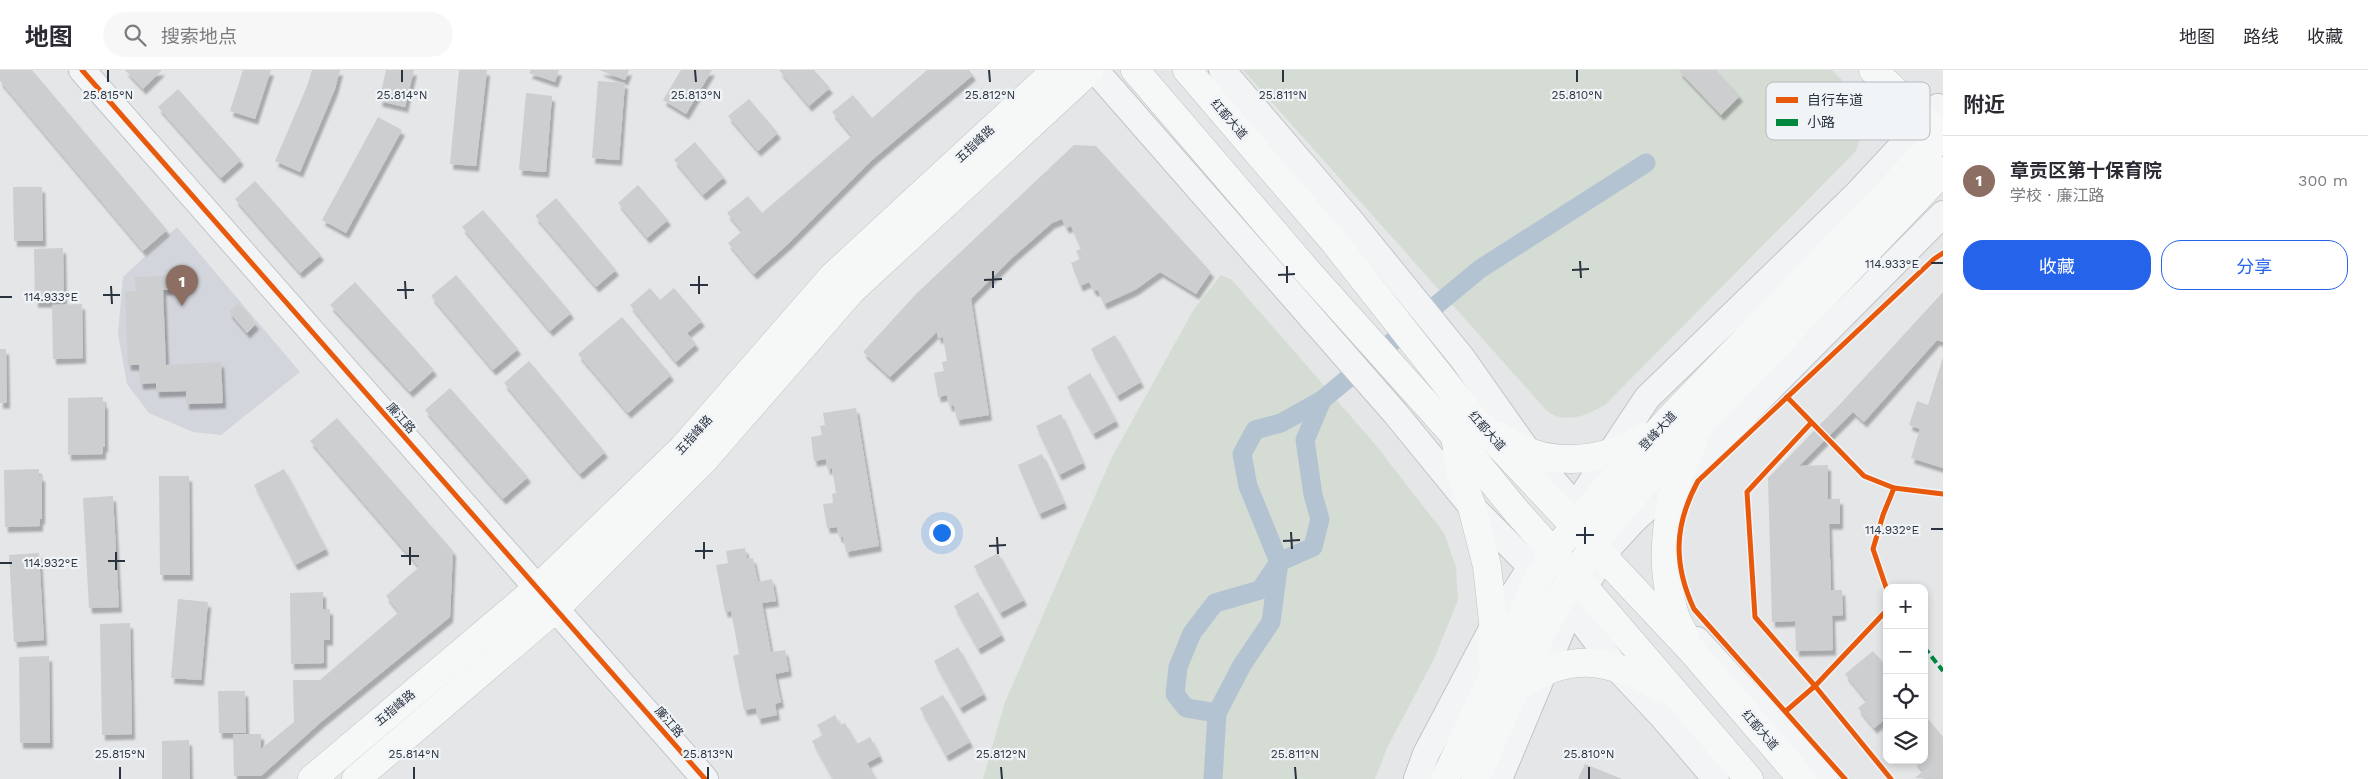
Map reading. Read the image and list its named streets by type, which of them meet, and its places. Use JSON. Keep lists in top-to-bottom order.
{
  "streets": {
    "main road": ["红都大道", "五指峰路", "登峰大道"],
    "street": ["廉江路"]
  },
  "crossings": [
    ["红都大道", "登峰大道"],
    ["五指峰路", "廉江路"]
  ],
  "legend": ["自行车道", "小路"],
  "page": {
    "header": "地图",
    "search": "搜索地点",
    "nav": ["地图", "路线", "收藏"],
    "heading": "附近",
    "list": [
      {
        "mark": "1",
        "name": "章贡区第十保育院",
        "note": "学校 · 廉江路",
        "value": "300 m"
      }
    ],
    "buttons": ["收藏", "分享"],
    "pins": "1",
    "map_buttons": ["+", "−"]
  },
  "coordinates": [
    "25.815°N",
    "25.814°N",
    "25.813°N",
    "25.812°N",
    "25.811°N",
    "25.810°N",
    "114.933°E",
    "114.932°E"
  ]
}
